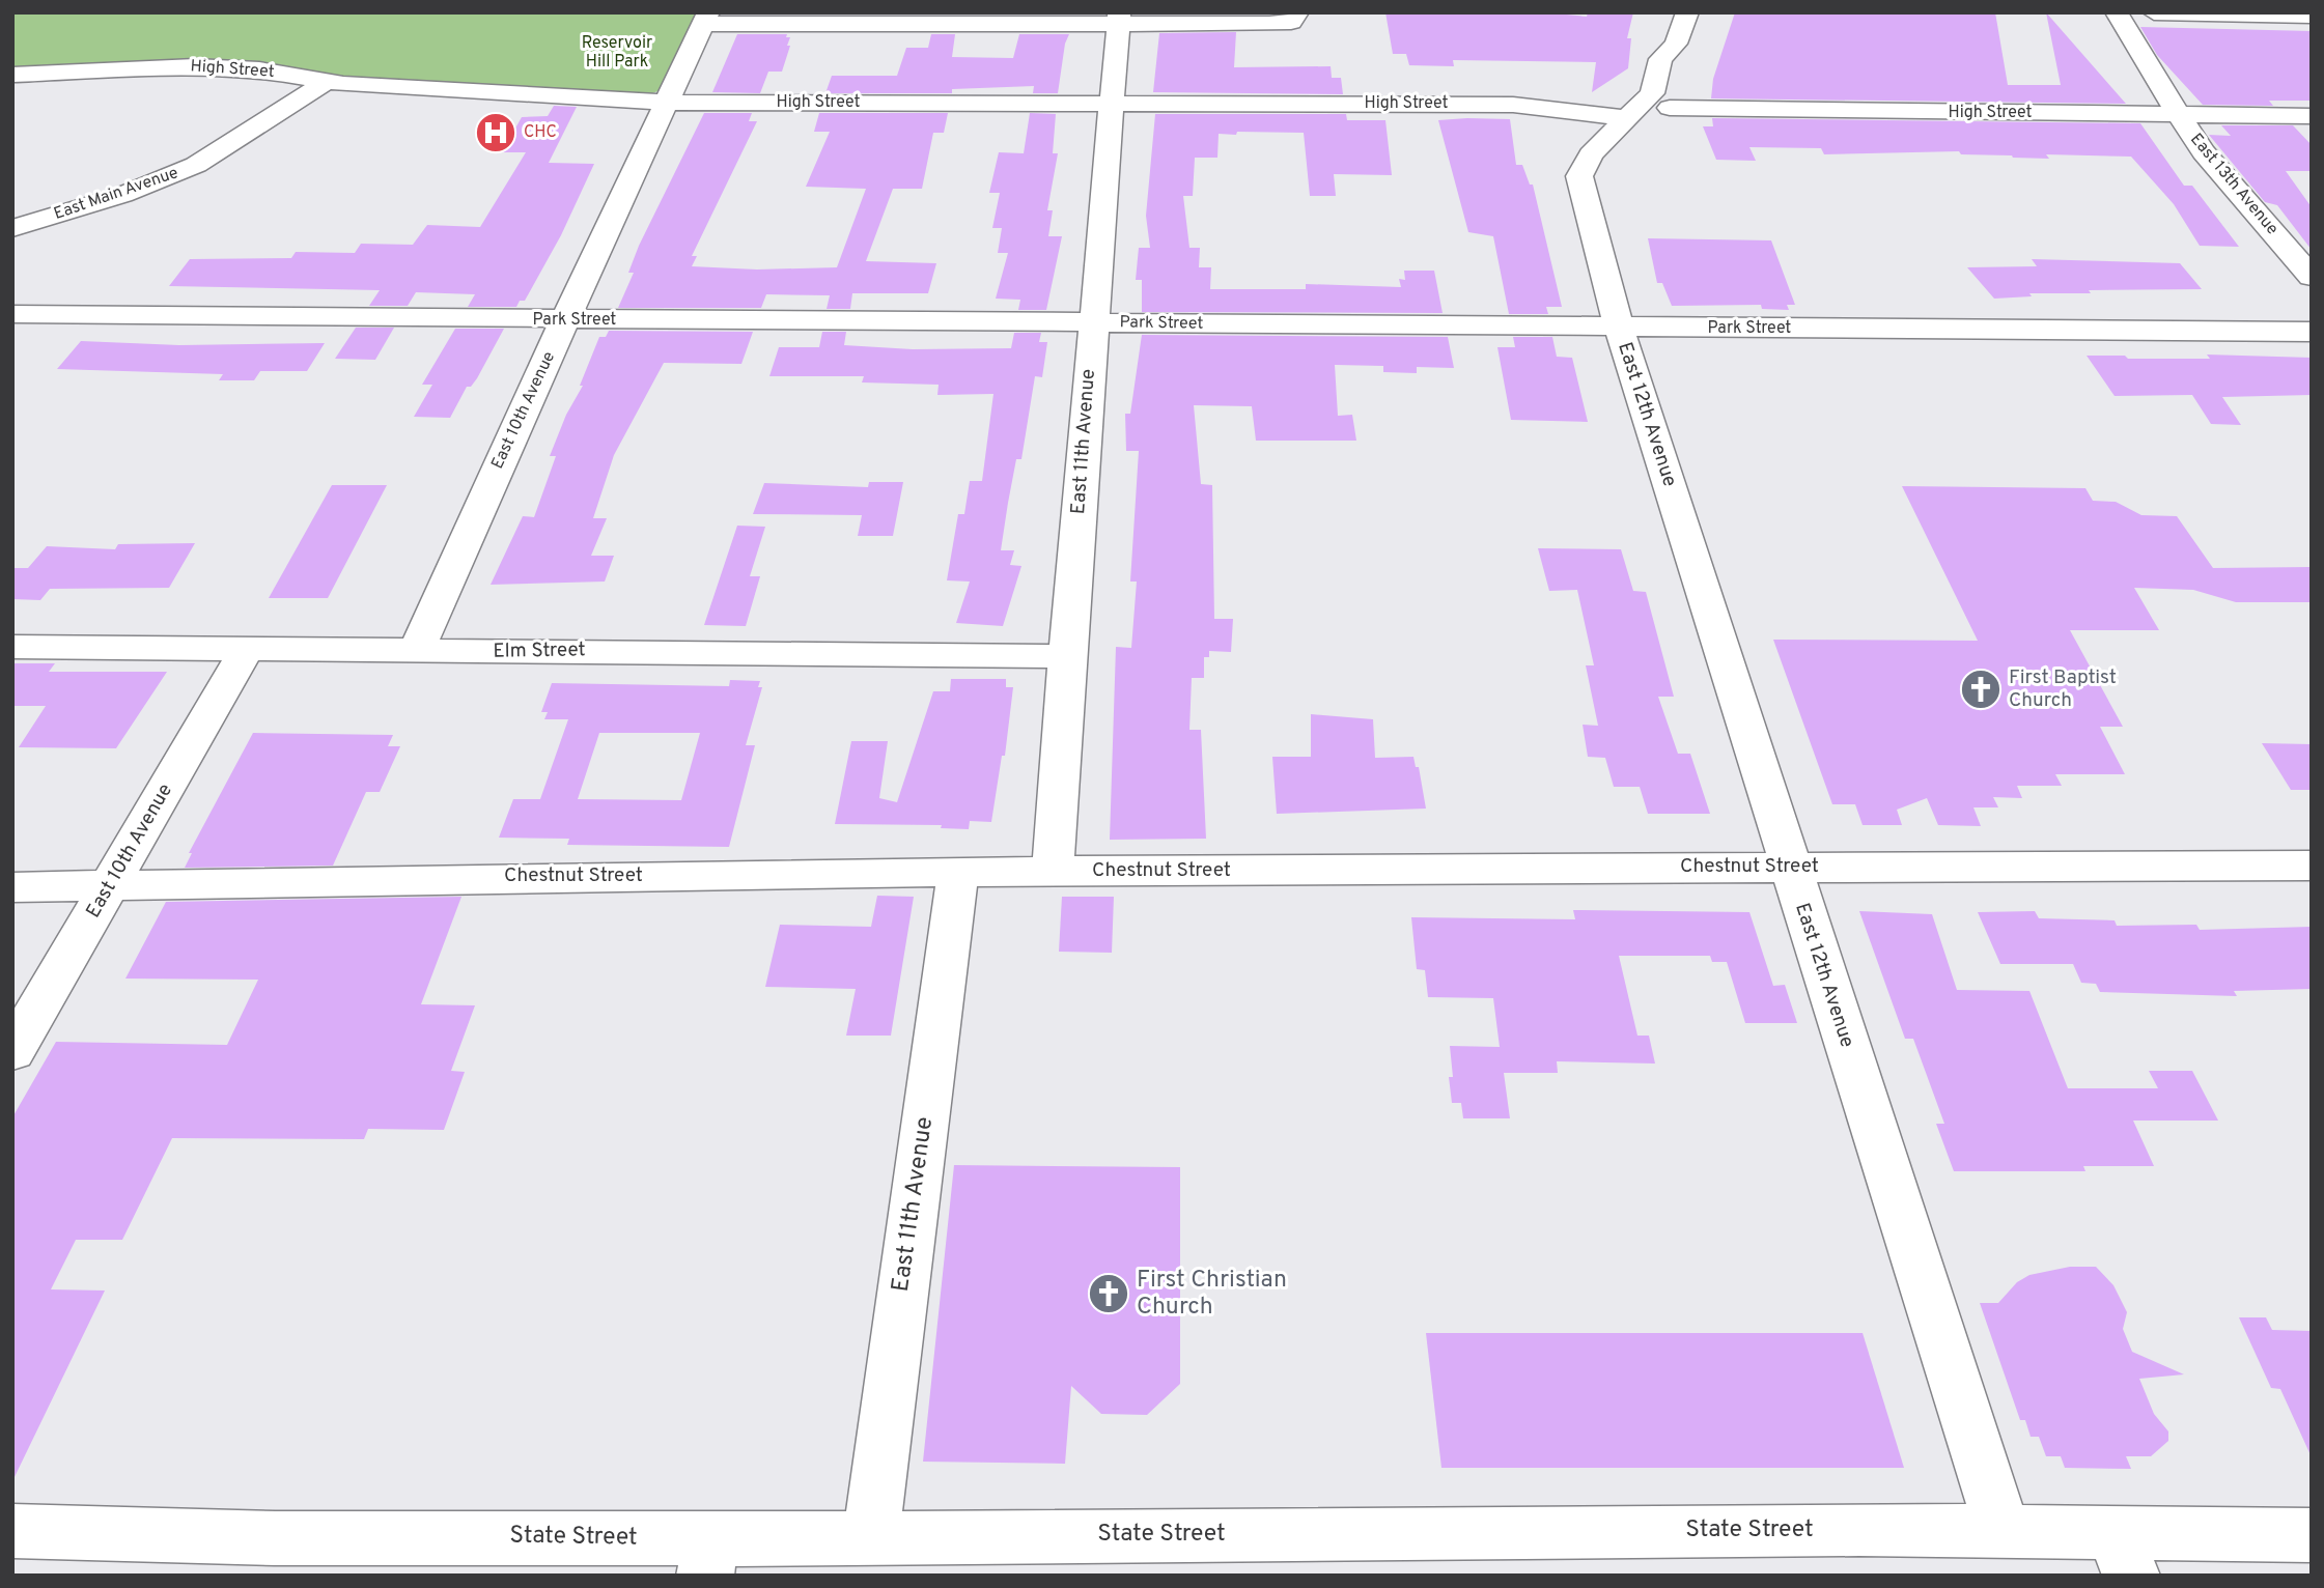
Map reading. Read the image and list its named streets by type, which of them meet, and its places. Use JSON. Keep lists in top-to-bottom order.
{
  "streets": {
    "street": [
      "High Street",
      "East 13th Avenue",
      "East Main Avenue",
      "Park Street",
      "East 10th Avenue",
      "East 12th Avenue",
      "East 11th Avenue",
      "Elm Street",
      "Chestnut Street",
      "State Street"
    ]
  },
  "crossings": [
    ["High Street", "East 13th Avenue"],
    ["High Street", "East Main Avenue"],
    ["High Street", "East 10th Avenue"],
    ["High Street", "East 12th Avenue"],
    ["High Street", "East 11th Avenue"],
    ["Park Street", "East 10th Avenue"],
    ["Park Street", "East 12th Avenue"],
    ["Park Street", "East 11th Avenue"],
    ["East 10th Avenue", "Elm Street"],
    ["East 10th Avenue", "Chestnut Street"],
    ["East 12th Avenue", "Chestnut Street"],
    ["East 12th Avenue", "State Street"],
    ["East 11th Avenue", "Elm Street"],
    ["East 11th Avenue", "Chestnut Street"],
    ["East 11th Avenue", "State Street"]
  ],
  "parks": ["Reservoir Hill Park"],
  "places": {
    "hospital": ["CHC"],
    "church": ["First Baptist Church", "First Christian Church"]
  }
}
